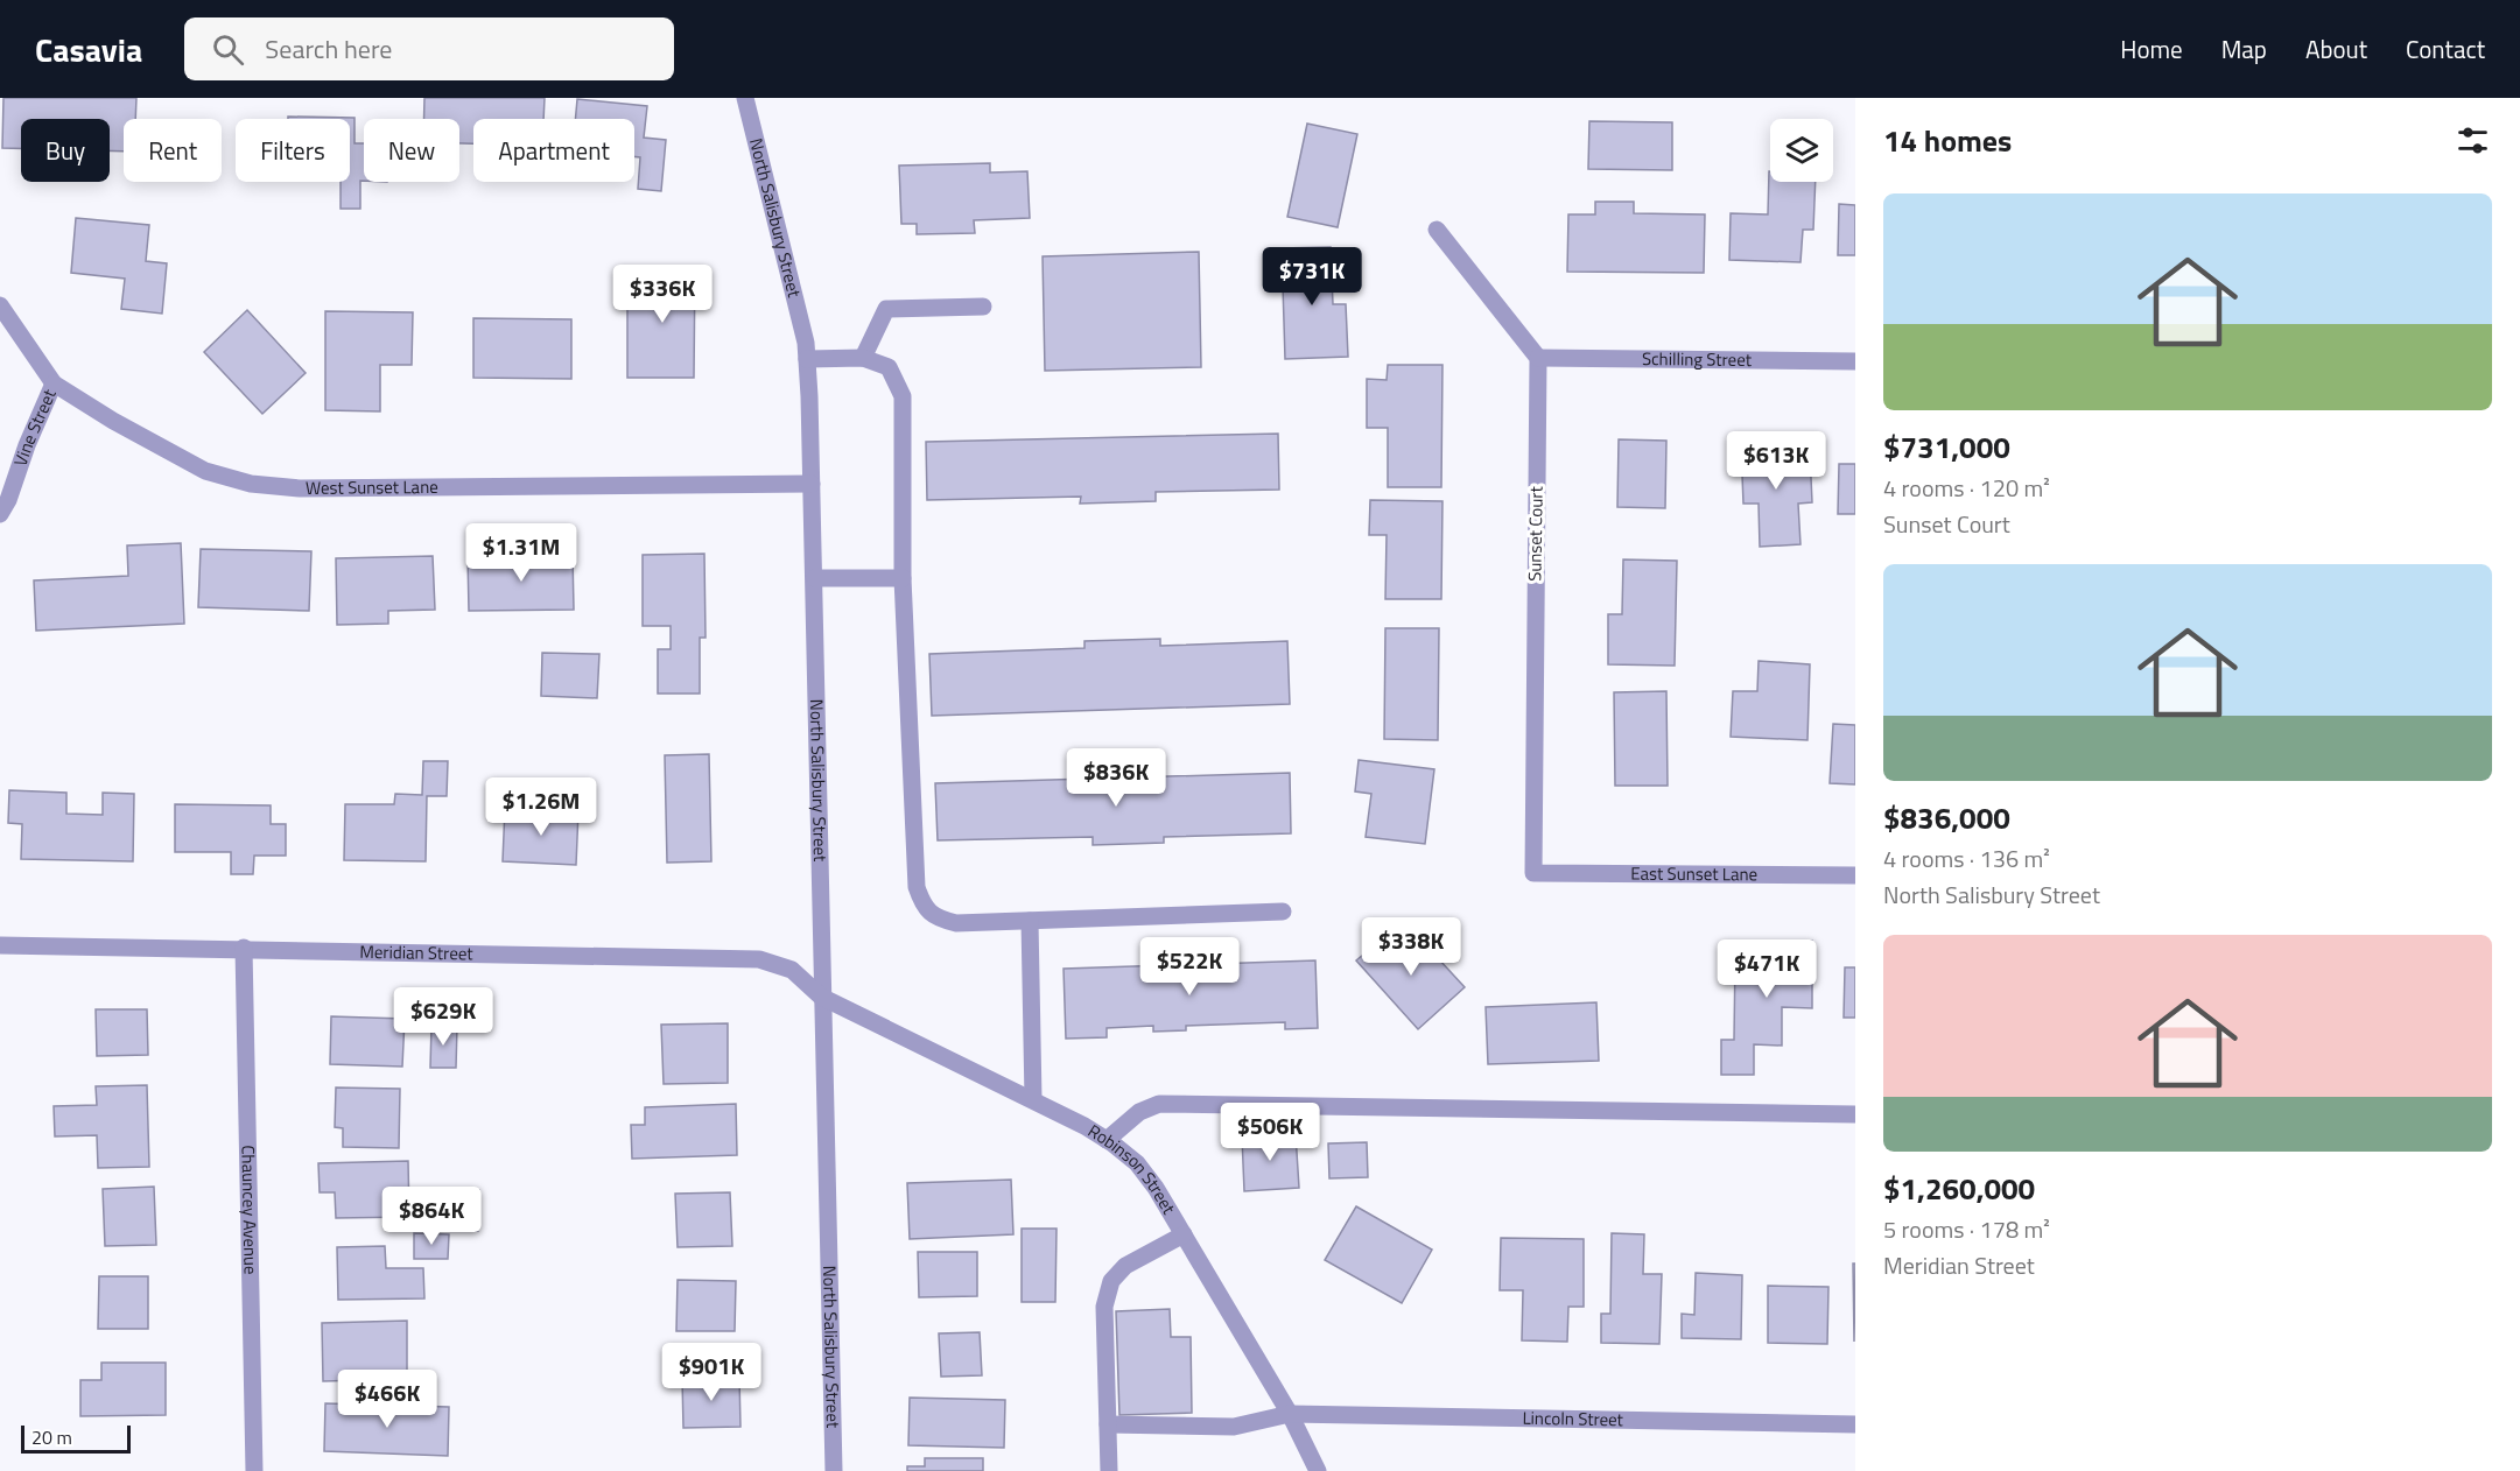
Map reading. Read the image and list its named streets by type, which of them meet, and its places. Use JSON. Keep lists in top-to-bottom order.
{
  "streets": {
    "street": [
      "North Salisbury Street",
      "Schilling Street",
      "Vine Street",
      "West Sunset Lane",
      "Sunset Court",
      "East Sunset Lane",
      "Meridian Street",
      "Robinson Street",
      "Chauncey Avenue",
      "Lincoln Street"
    ]
  },
  "crossings": [
    ["North Salisbury Street", "West Sunset Lane"],
    ["North Salisbury Street", "Meridian Street"],
    ["North Salisbury Street", "Robinson Street"],
    ["Schilling Street", "Sunset Court"],
    ["Vine Street", "West Sunset Lane"],
    ["Sunset Court", "East Sunset Lane"],
    ["Meridian Street", "Robinson Street"],
    ["Meridian Street", "Chauncey Avenue"],
    ["Robinson Street", "Lincoln Street"]
  ],
  "scale_bar": "20 m",
  "page": {
    "header": "Casavia",
    "search": "Search here",
    "nav": [
      "Home",
      "Map",
      "About",
      "Contact"
    ],
    "heading": "14 homes",
    "chip": [
      "Buy",
      "Rent",
      "Filters",
      "New",
      "Apartment"
    ],
    "list": [
      {
        "name": "$731,000",
        "note": "4 rooms · 120 m² · Sunset Court"
      },
      {
        "name": "$836,000",
        "note": "4 rooms · 136 m² · North Salisbury Street"
      },
      {
        "name": "$1,260,000",
        "note": "5 rooms · 178 m² · Meridian Street"
      }
    ],
    "price": [
      "$731K",
      "$336K",
      "$613K",
      "$1.31M",
      "$836K",
      "$1.26M",
      "$338K",
      "$522K",
      "$471K",
      "$629K",
      "$506K",
      "$864K",
      "$901K",
      "$466K"
    ],
    "scale": "20 m"
  }
}
